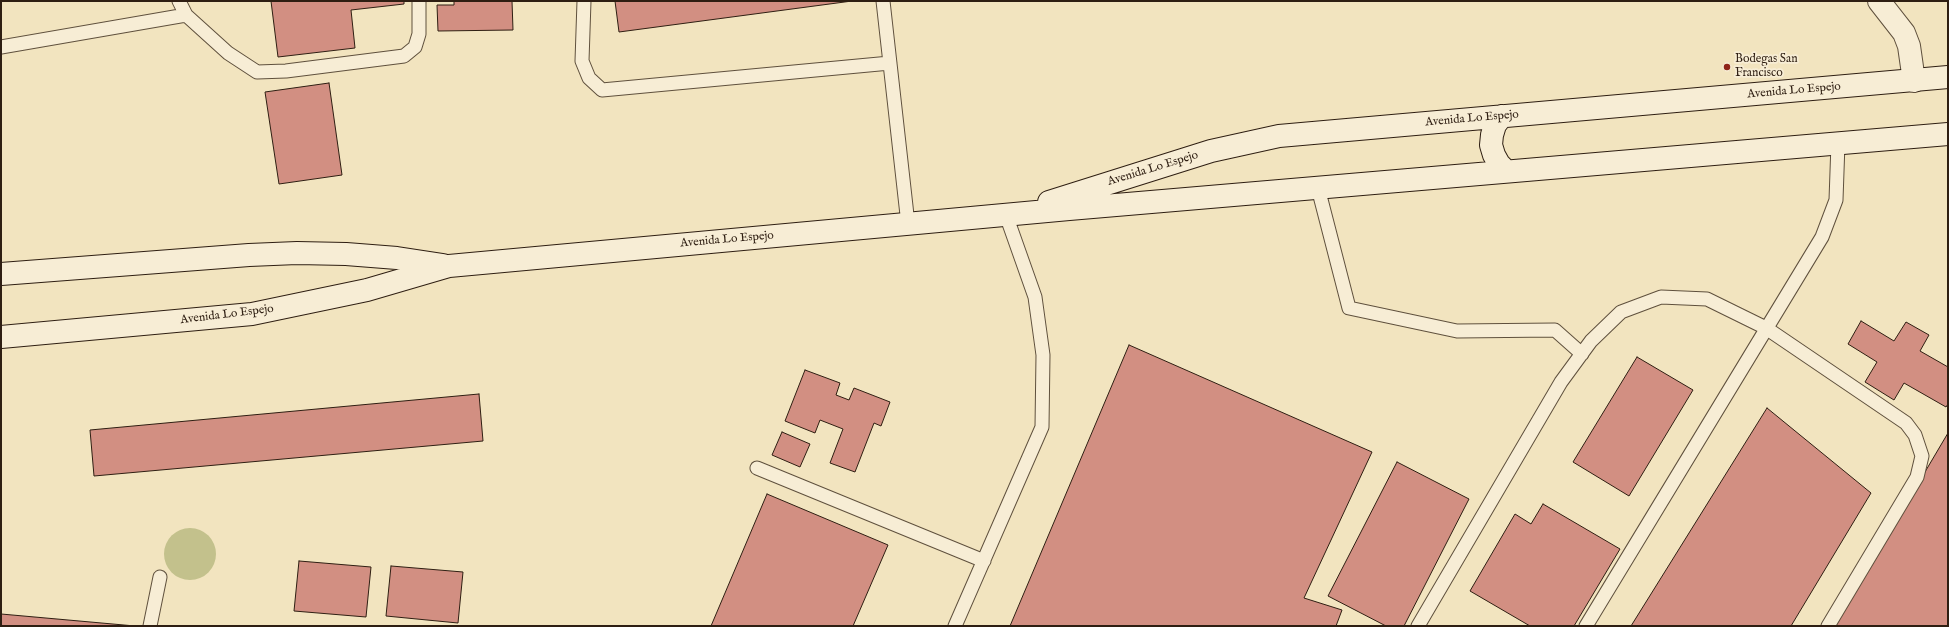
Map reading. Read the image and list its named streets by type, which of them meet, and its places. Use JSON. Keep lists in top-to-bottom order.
{
  "streets": {
    "main road": ["Avenida Lo Espejo"]
  },
  "places": ["Bodegas San Francisco"]
}
